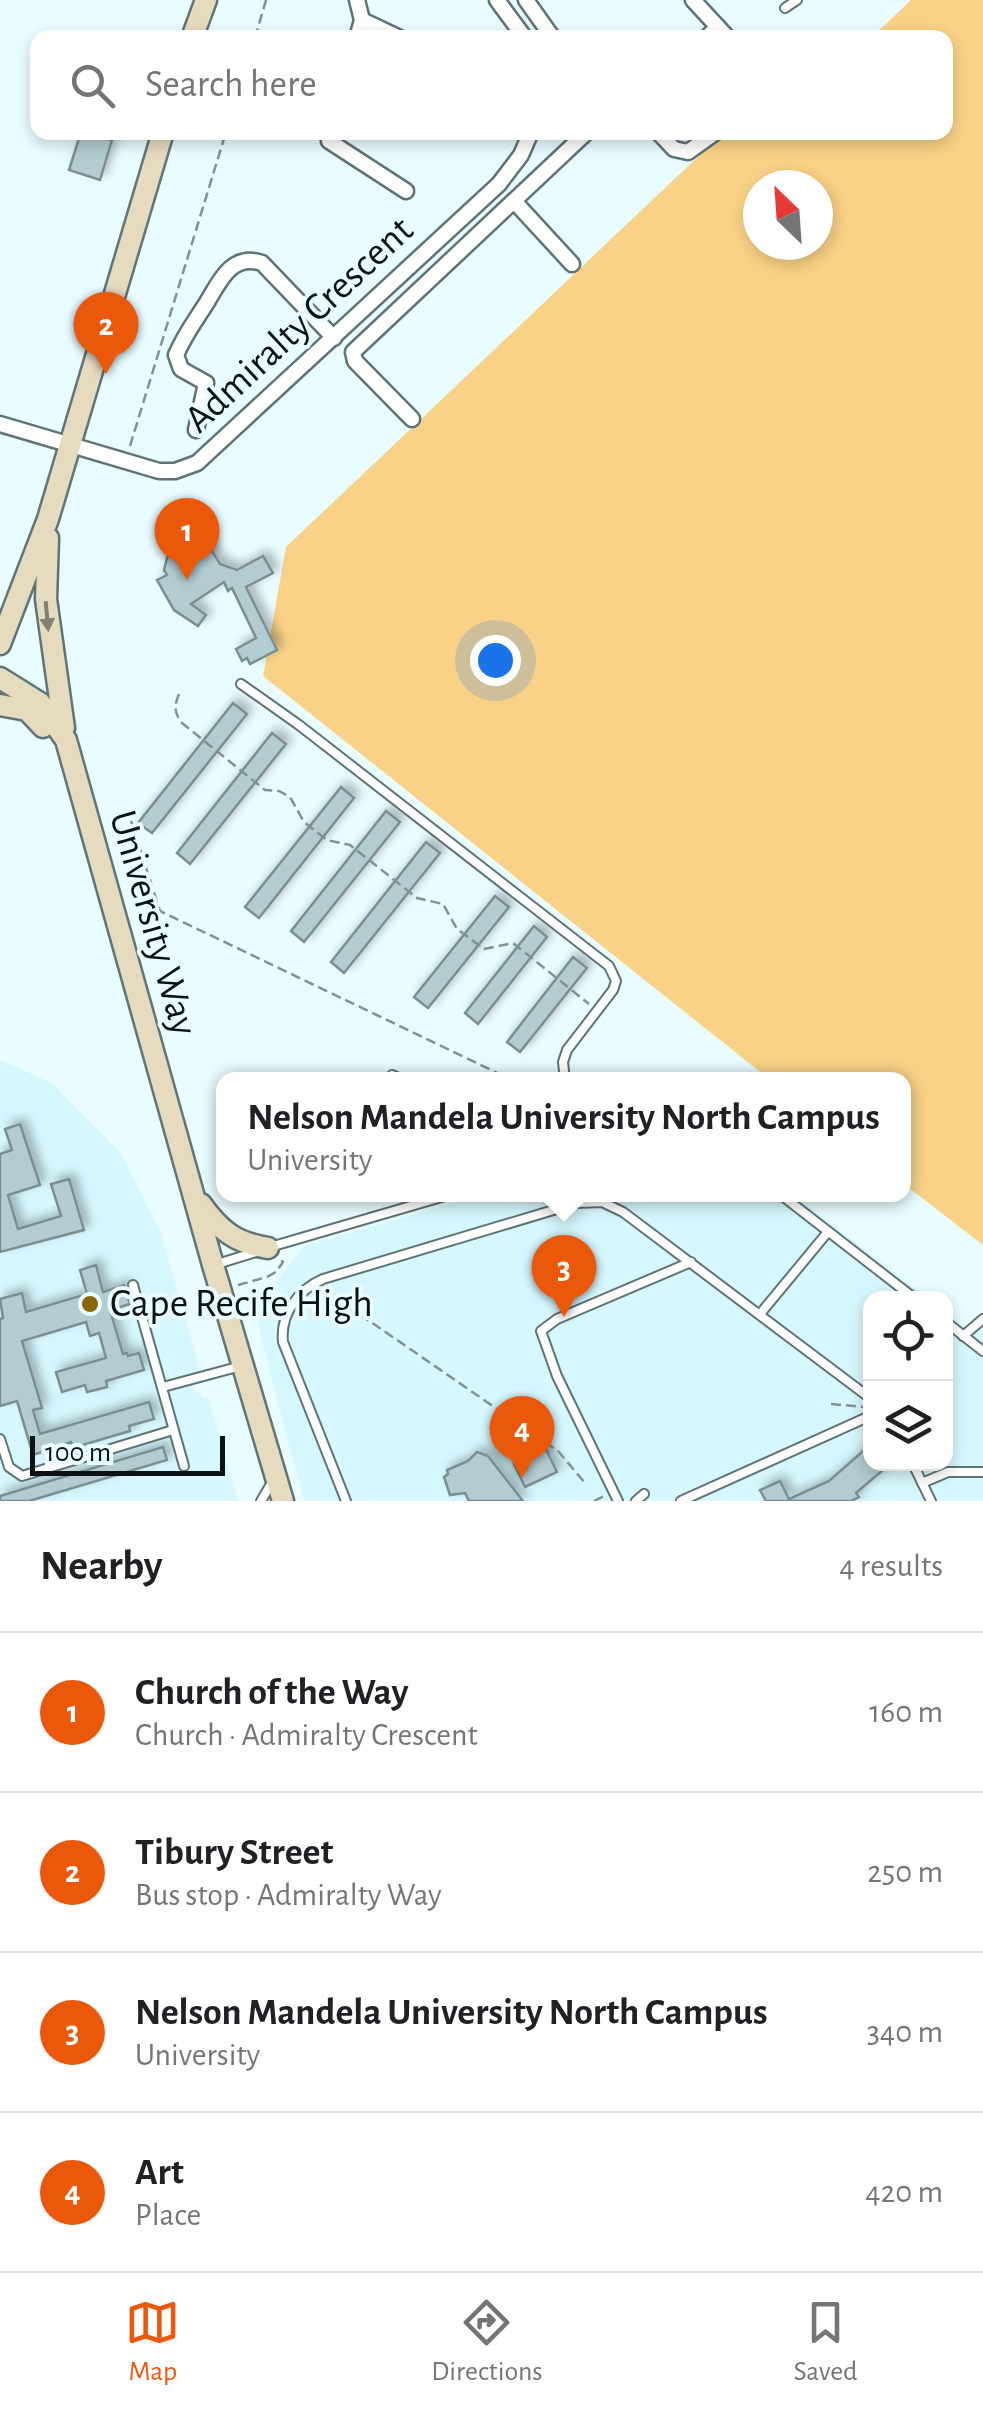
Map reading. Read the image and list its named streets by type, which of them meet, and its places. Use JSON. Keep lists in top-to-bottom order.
{
  "streets": {
    "street": ["Admiralty Crescent", "University Way"]
  },
  "places": ["Cape Recife High"],
  "scale_bar": "100 m",
  "north": "top left",
  "page": {
    "search": "Search here",
    "pins": [
      "2",
      "1",
      "3",
      "4"
    ],
    "popup": ["Nelson Mandela University North Campus", "University"],
    "scale": "100 m",
    "heading": ["Nearby", "4 results"],
    "list": [
      {
        "mark": "1",
        "name": "Church of the Way",
        "note": "Church · Admiralty Crescent",
        "value": "160 m"
      },
      {
        "mark": "2",
        "name": "Tibury Street",
        "note": "Bus stop · Admiralty Way",
        "value": "250 m"
      },
      {
        "mark": "3",
        "name": "Nelson Mandela University North Campus",
        "note": "University",
        "value": "340 m"
      },
      {
        "mark": "4",
        "name": "Art",
        "note": "Place",
        "value": "420 m"
      }
    ],
    "nav": ["Map", "Directions", "Saved"]
  }
}
